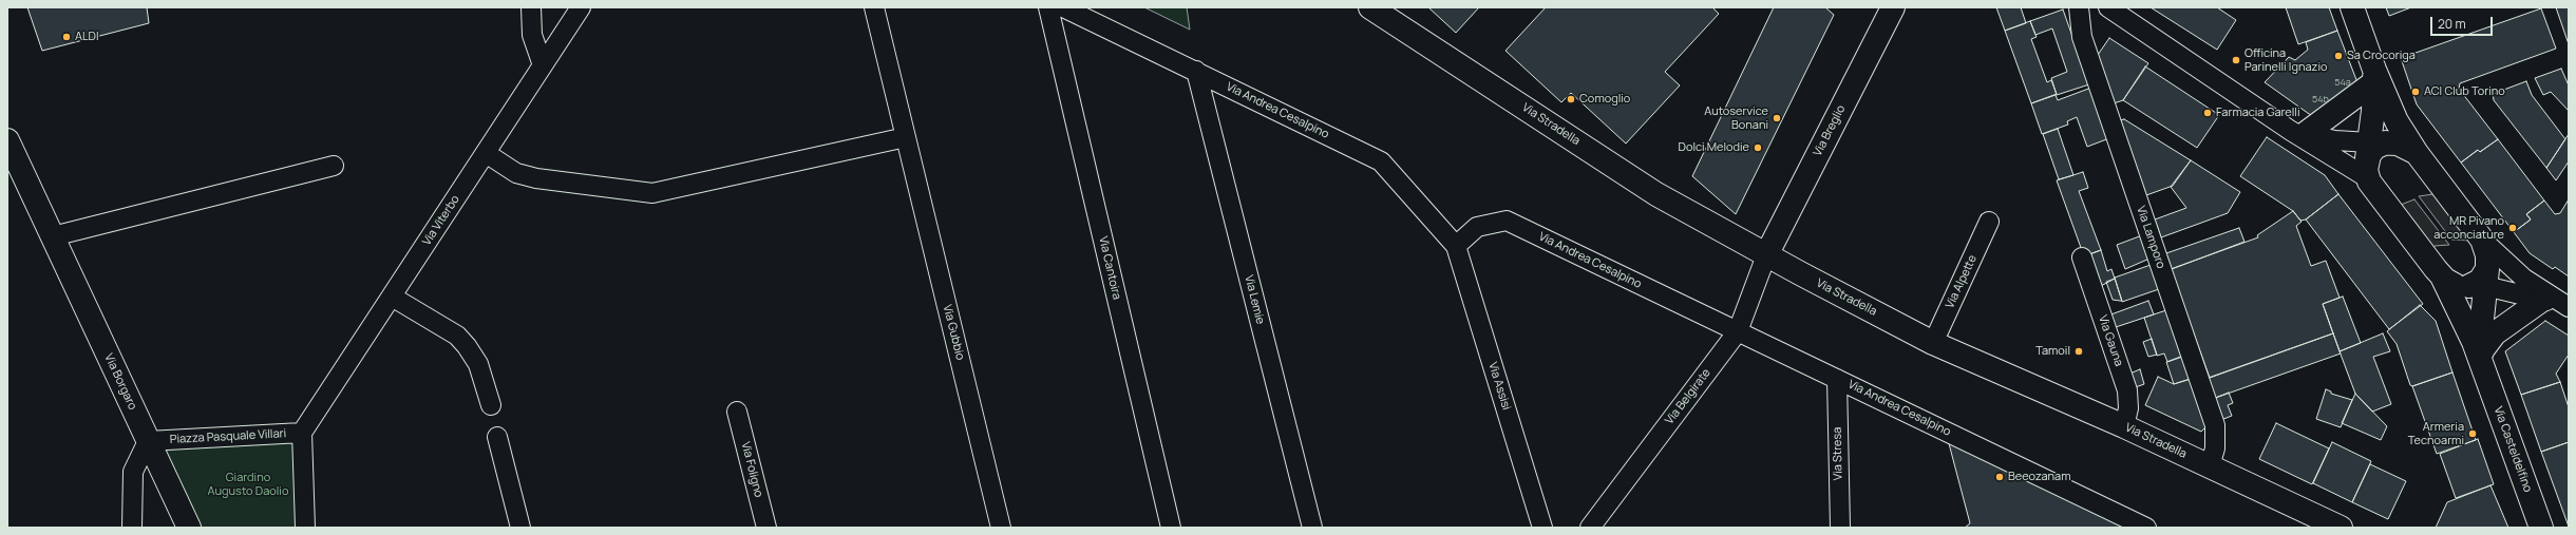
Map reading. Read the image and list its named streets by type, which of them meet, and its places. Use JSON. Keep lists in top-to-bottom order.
{
  "streets": {
    "street": [
      "Via Andrea Cesalpino",
      "Via Stradella",
      "Via Breglio",
      "Via Viterbo",
      "Via Lamporo",
      "Via Cantoira",
      "Via Alpette",
      "Via Lemie",
      "Via Gubbio",
      "Via Gauna",
      "Via Borgaro",
      "Via Assisi",
      "Via Belgirate",
      "Piazza Pasquale Villari",
      "Via Casteldelfino",
      "Via Stresa",
      "Via Foligno"
    ]
  },
  "crossings": [
    ["Via Andrea Cesalpino", "Via Lemie"],
    ["Via Andrea Cesalpino", "Via Assisi"],
    ["Via Andrea Cesalpino", "Via Belgirate"],
    ["Via Andrea Cesalpino", "Via Stresa"],
    ["Via Stradella", "Via Breglio"],
    ["Via Stradella", "Via Lamporo"],
    ["Via Stradella", "Via Alpette"],
    ["Via Stradella", "Via Gauna"],
    ["Via Stradella", "Via Belgirate"],
    ["Via Breglio", "Via Belgirate"],
    ["Via Viterbo", "Piazza Pasquale Villari"],
    ["Via Borgaro", "Piazza Pasquale Villari"]
  ],
  "parks": ["Giardino Augusto Daolio"],
  "places": [
    "ALDI",
    "Sa Crocoriga",
    "Officina Parinelli Ignazio",
    "ACI Club Torino",
    "Comoglio",
    "Farmacia Garelli",
    "Autoservice Bonani",
    "Dolci Melodie",
    "MR Pivano acconciature",
    "Tamoil",
    "Armeria Tecnoarmi",
    "Beeozanam"
  ],
  "house_numbers": ["54a", "54b"],
  "scale_bar": "20 m"
}
